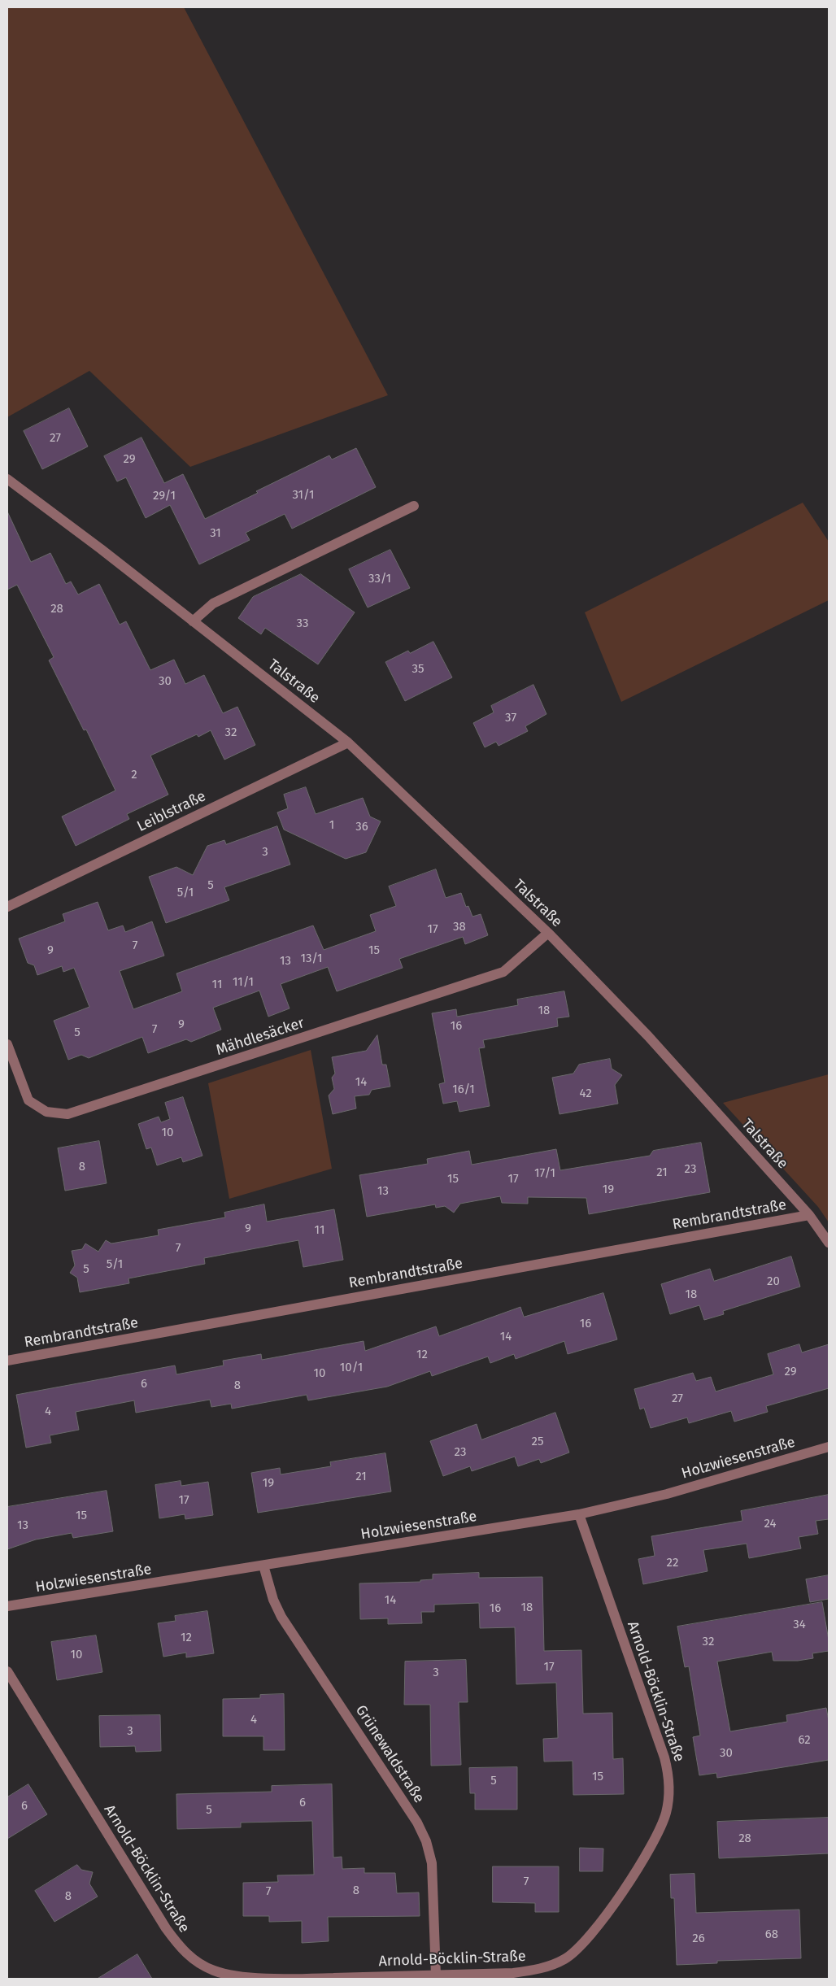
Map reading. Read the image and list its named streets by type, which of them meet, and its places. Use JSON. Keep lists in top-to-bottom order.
{
  "streets": {
    "street": [
      "Talstraße",
      "Leiblstraße",
      "Mähdlesäcker",
      "Rembrandtstraße",
      "Holzwiesenstraße",
      "Arnold-Böcklin-Straße",
      "Grünewaldstraße"
    ]
  },
  "crossings": [
    ["Talstraße", "Leiblstraße"],
    ["Talstraße", "Mähdlesäcker"],
    ["Talstraße", "Rembrandtstraße"],
    ["Holzwiesenstraße", "Arnold-Böcklin-Straße"],
    ["Holzwiesenstraße", "Grünewaldstraße"],
    ["Arnold-Böcklin-Straße", "Grünewaldstraße"]
  ],
  "house_numbers": [
    "27",
    "29",
    "31/1",
    "29/1",
    "31",
    "33/1",
    "28",
    "33",
    "35",
    "30",
    "37",
    "32",
    "2",
    "1",
    "36",
    "3",
    "5",
    "5/1",
    "38",
    "17",
    "7",
    "9",
    "15",
    "13/1",
    "13",
    "11/1",
    "11",
    "18",
    "9",
    "16",
    "7",
    "5",
    "14",
    "16/1",
    "42",
    "10",
    "8",
    "23",
    "21",
    "17/1",
    "15",
    "17",
    "19",
    "13",
    "9",
    "11",
    "7",
    "5/1",
    "5",
    "20",
    "18",
    "16",
    "14",
    "12",
    "10/1",
    "29",
    "10",
    "6",
    "8",
    "27",
    "4",
    "25",
    "23",
    "21",
    "19",
    "17",
    "15",
    "24",
    "13",
    "22",
    "14",
    "18",
    "16",
    "34",
    "12",
    "32",
    "10",
    "17",
    "3",
    "4",
    "3",
    "62",
    "30",
    "15",
    "5",
    "6",
    "6",
    "5",
    "28",
    "7",
    "8",
    "7",
    "8",
    "68",
    "26"
  ]
}
